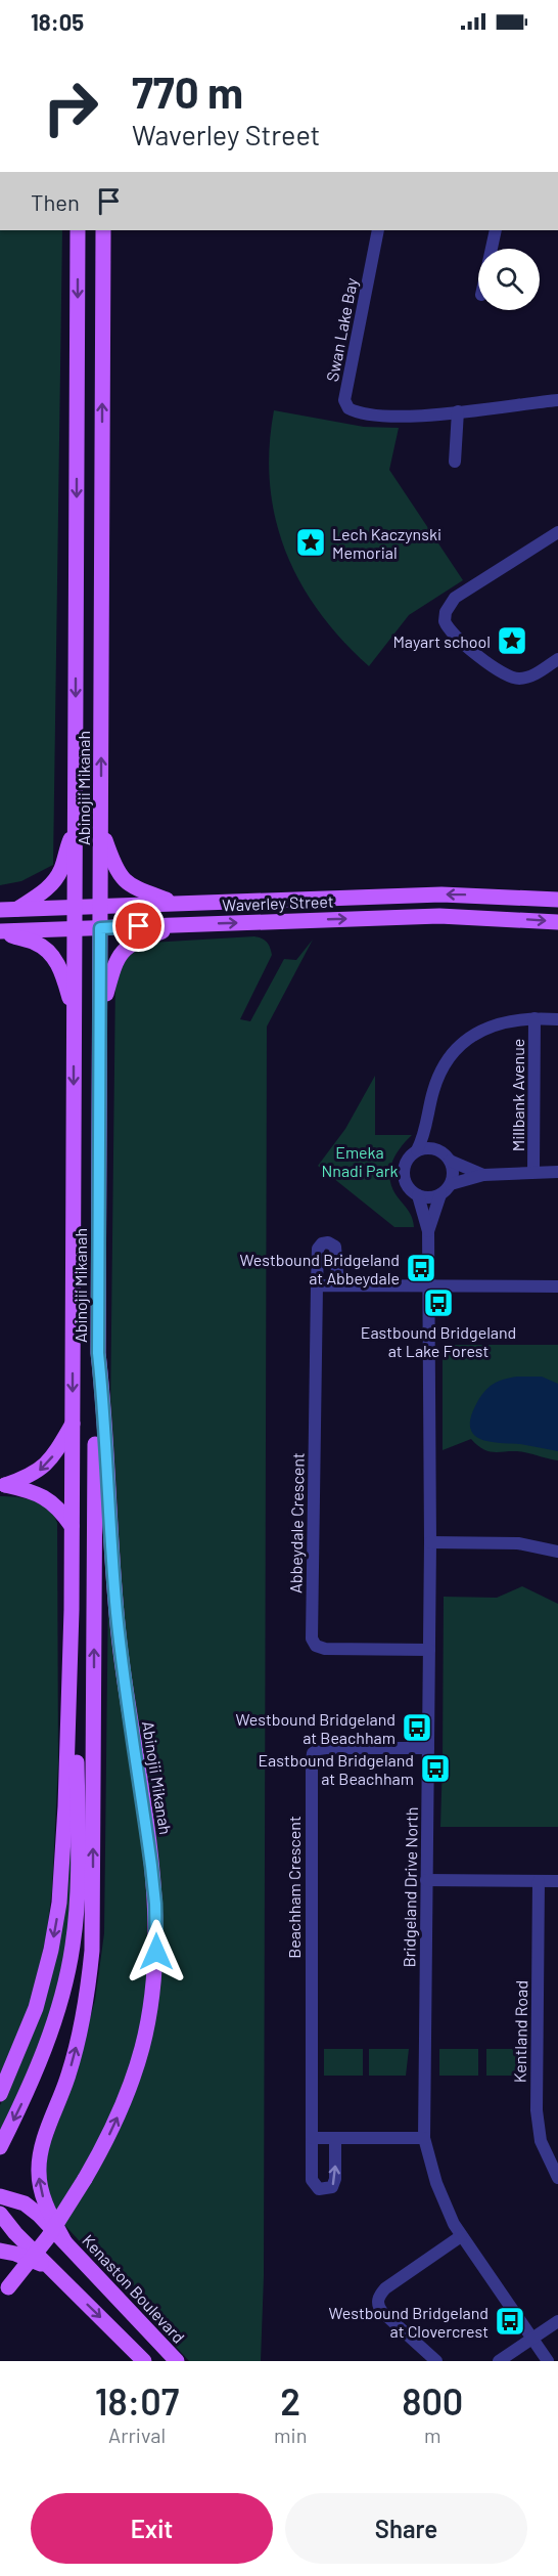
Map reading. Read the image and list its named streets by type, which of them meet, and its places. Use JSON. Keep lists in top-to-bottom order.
{
  "streets": {
    "main road": ["Abinojii Mikanah", "Waverley Street", "Kenaston Boulevard"],
    "street": [
      "Swan Lake Bay",
      "Millbank Avenue",
      "Abbeydale Crescent",
      "Beachham Crescent",
      "Bridgeland Drive North",
      "Kentland Road"
    ]
  },
  "crossings": [
    ["Abinojii Mikanah", "Waverley Street"],
    ["Abbeydale Crescent", "Bridgeland Drive North"],
    ["Beachham Crescent", "Bridgeland Drive North"]
  ],
  "parks": ["Emeka Nnadi Park"],
  "places": {
    "place": ["Lech Kaczynski Memorial", "Mayart school"],
    "bus stop": [
      "Westbound Bridgeland at Abbeydale",
      "Eastbound Bridgeland at Lake Forest",
      "Westbound Bridgeland at Beachham",
      "Eastbound Bridgeland at Beachham",
      "Westbound Bridgeland at Clovercrest"
    ]
  },
  "page": {
    "status": "18:05",
    "turn": ["770 m", "Waverley Street"],
    "then": "Then",
    "eta": [
      "18:07",
      "Arrival",
      "2",
      "min",
      "800",
      "m"
    ],
    "buttons": ["Exit", "Share"]
  }
}
